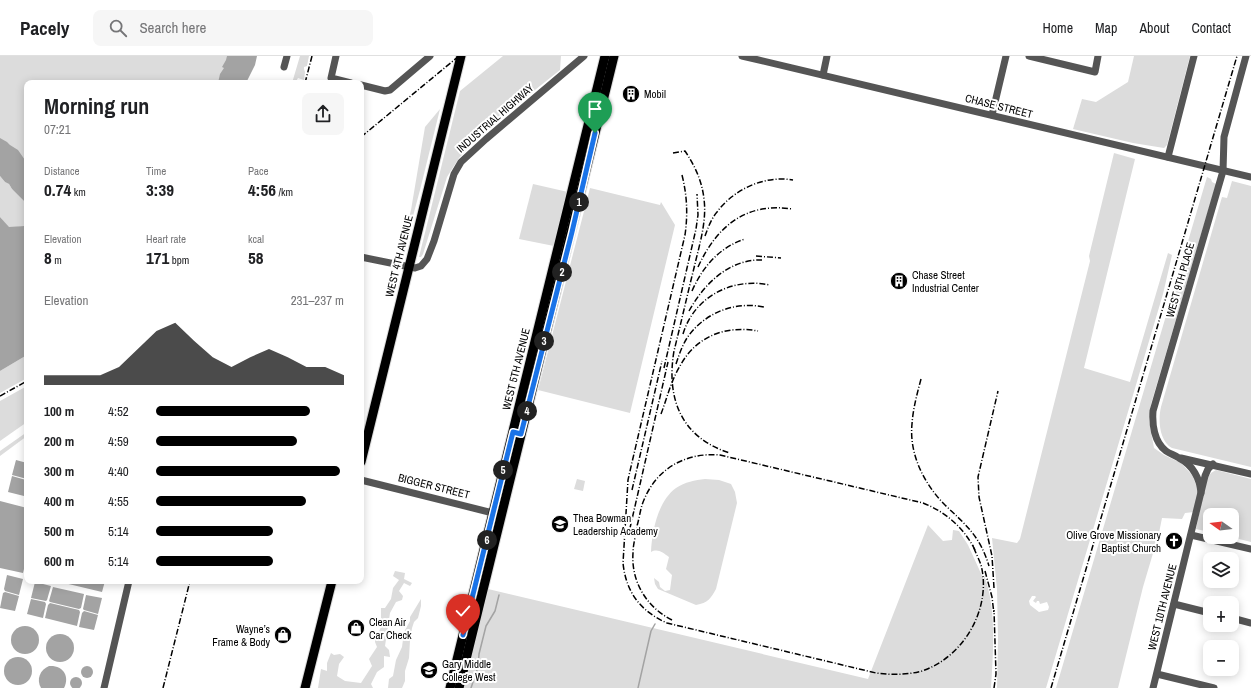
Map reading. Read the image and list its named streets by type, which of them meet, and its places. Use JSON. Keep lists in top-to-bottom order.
{
  "streets": {
    "main road": ["WEST 4TH AVENUE", "WEST 5TH AVENUE"],
    "street": [
      "CHASE STREET",
      "INDUSTRIAL HIGHWAY",
      "WEST 9TH PLACE",
      "BIGGER STREET",
      "WEST 10TH AVENUE"
    ]
  },
  "crossings": [
    ["CHASE STREET", "WEST 9TH PLACE"],
    ["INDUSTRIAL HIGHWAY", "WEST 4TH AVENUE"],
    ["WEST 9TH PLACE", "WEST 10TH AVENUE"],
    ["WEST 5TH AVENUE", "BIGGER STREET"]
  ],
  "places": {
    "building": ["Mobil", "Chase Street Industrial Center"],
    "school or university": ["Thea Bowman Leadership Academy", "Gary Middle College West"],
    "church": ["Olive Grove Missionary Baptist Church"],
    "shop": ["Clean Air Car Check", "Wayne’s Frame & Body"]
  },
  "north": "left",
  "page": {
    "header": "Pacely",
    "search": "Search here",
    "nav": [
      "Home",
      "Map",
      "About",
      "Contact"
    ],
    "heading": ["Morning run", "07:21"],
    "stats": [
      ["Distance", "0.74 km"],
      ["Time", "3:39"],
      ["Pace", "4:56 /km"],
      ["Elevation", "8 m"],
      ["Heart rate", "171 bpm"],
      ["kcal", "58"]
    ],
    "pins": [
      "1",
      "2",
      "3",
      "4",
      "5",
      "6"
    ],
    "chart": ["Elevation", "231–237 m"],
    "list": [
      {
        "name": "100 m",
        "note": "4:52"
      },
      {
        "name": "200 m",
        "note": "4:59"
      },
      {
        "name": "300 m",
        "note": "4:40"
      },
      {
        "name": "400 m",
        "note": "4:55"
      },
      {
        "name": "500 m",
        "note": "5:14"
      },
      {
        "name": "600 m",
        "note": "5:14"
      }
    ],
    "map_buttons": ["+", "−"]
  }
}
